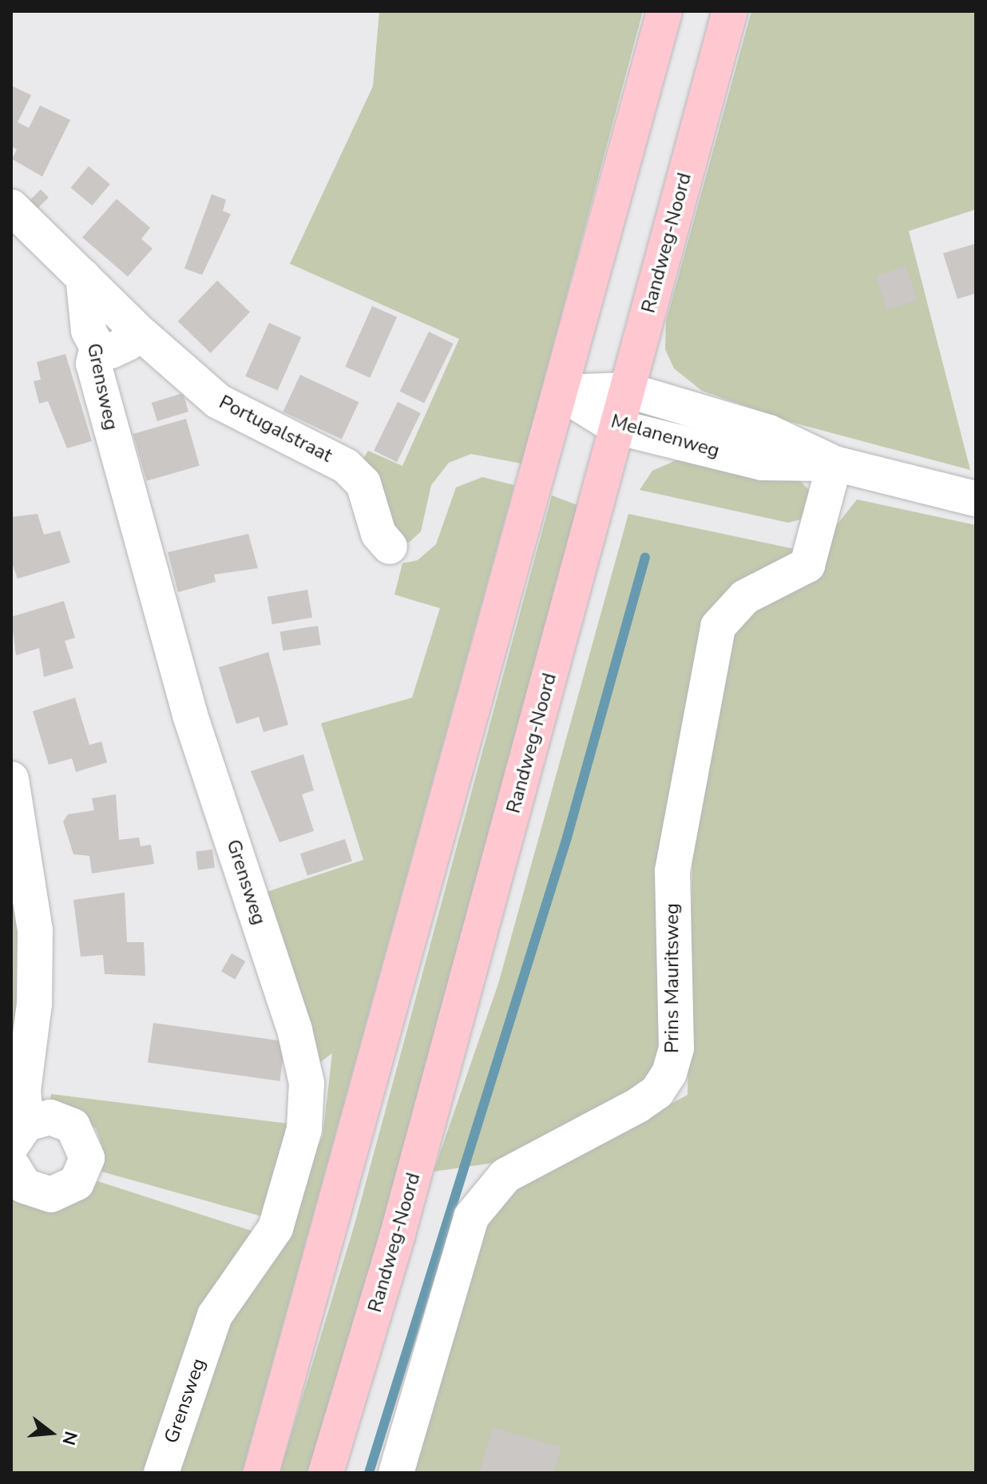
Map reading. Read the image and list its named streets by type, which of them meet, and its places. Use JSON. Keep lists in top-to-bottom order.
{
  "streets": {
    "main road": ["Randweg-Noord"],
    "street": [
      "Grensweg",
      "Portugalstraat",
      "Melanenweg",
      "Prins Mauritsweg"
    ]
  },
  "crossings": [
    ["Randweg-Noord", "Melanenweg"],
    ["Grensweg", "Portugalstraat"],
    ["Melanenweg", "Prins Mauritsweg"]
  ],
  "north": "right"
}
